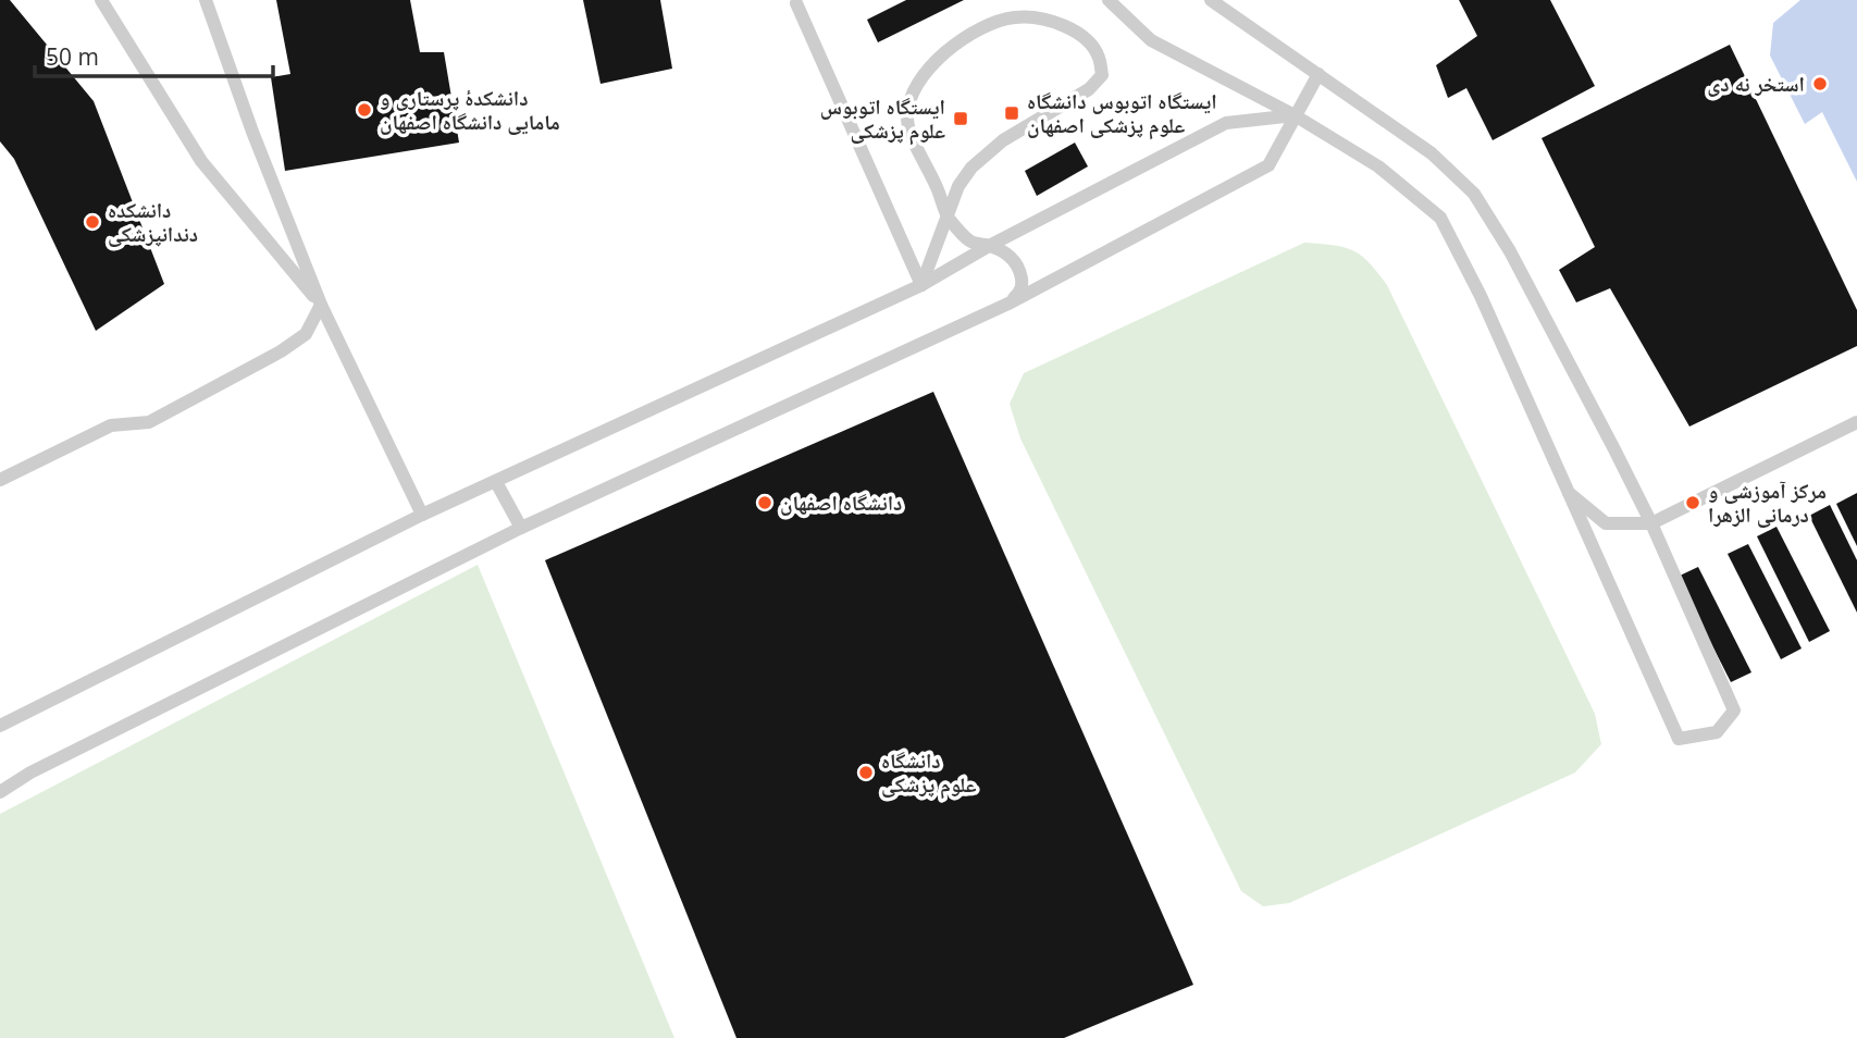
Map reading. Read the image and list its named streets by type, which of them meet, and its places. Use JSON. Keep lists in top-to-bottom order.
{
  "places": {
    "other": [
      "استخر نه دی",
      "دانشکدهٔ پرستاری و مامایی دانشگاه اصفهان",
      "دانشکده دندانپزشکی",
      "دانشگاه اصفهان",
      "مرکز آموزشی و درمانی الزهرا",
      "دانشگاه علوم پزشکی"
    ],
    "transit": ["ایستگاه اتوبوس دانشگاه علوم پزشکی اصفهان", "ایستگاه اتوبوس علوم پزشکی"]
  },
  "scale_bar": "50 m"
}
